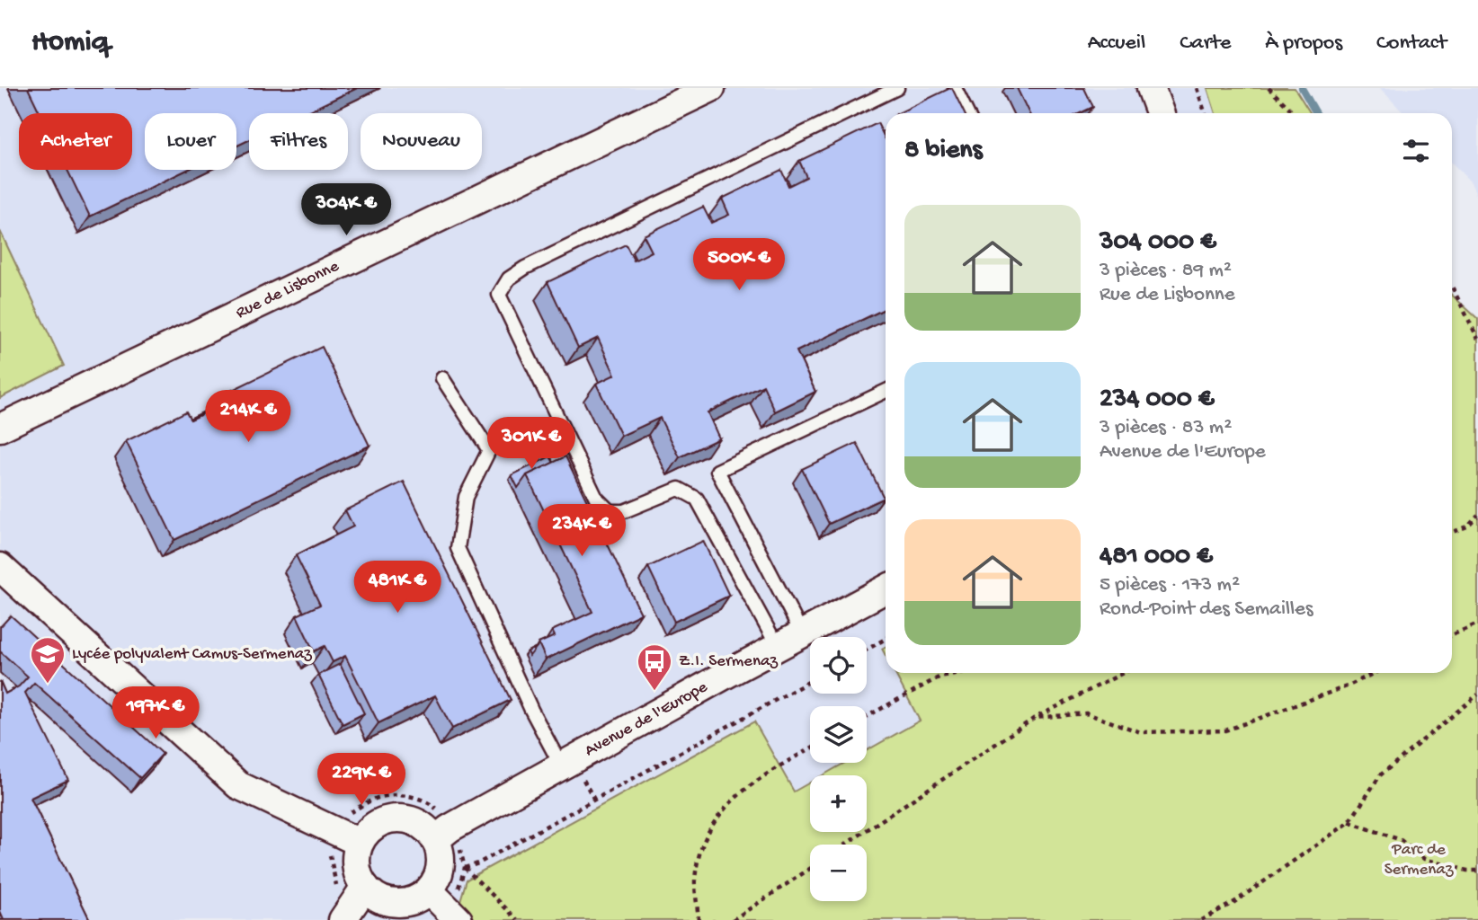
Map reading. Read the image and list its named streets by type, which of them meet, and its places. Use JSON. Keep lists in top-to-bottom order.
{
  "streets": {
    "street": ["Rue de Lisbonne", "Avenue de l'Europe"]
  },
  "parks": ["Parc de Sermenaz"],
  "places": {
    "school or university": ["Lycée polyvalent Camus-Sermenaz"],
    "bus stop": ["Z.I. Sermenaz"]
  },
  "page": {
    "header": "Homiq",
    "nav": [
      "Accueil",
      "Carte",
      "À propos",
      "Contact"
    ],
    "chip": [
      "Acheter",
      "Louer",
      "Filtres",
      "Nouveau"
    ],
    "heading": "8 biens",
    "price": [
      "304K €",
      "500K €",
      "214K €",
      "301K €",
      "234K €",
      "481K €",
      "197K €",
      "229K €"
    ],
    "list": [
      {
        "name": "304 000 €",
        "note": "3 pièces · 89 m² · Rue de Lisbonne"
      },
      {
        "name": "234 000 €",
        "note": "3 pièces · 83 m² · Avenue de l'Europe"
      },
      {
        "name": "481 000 €",
        "note": "5 pièces · 173 m² · Rond-Point des Semailles"
      }
    ],
    "map_buttons": ["+", "−"]
  }
}
